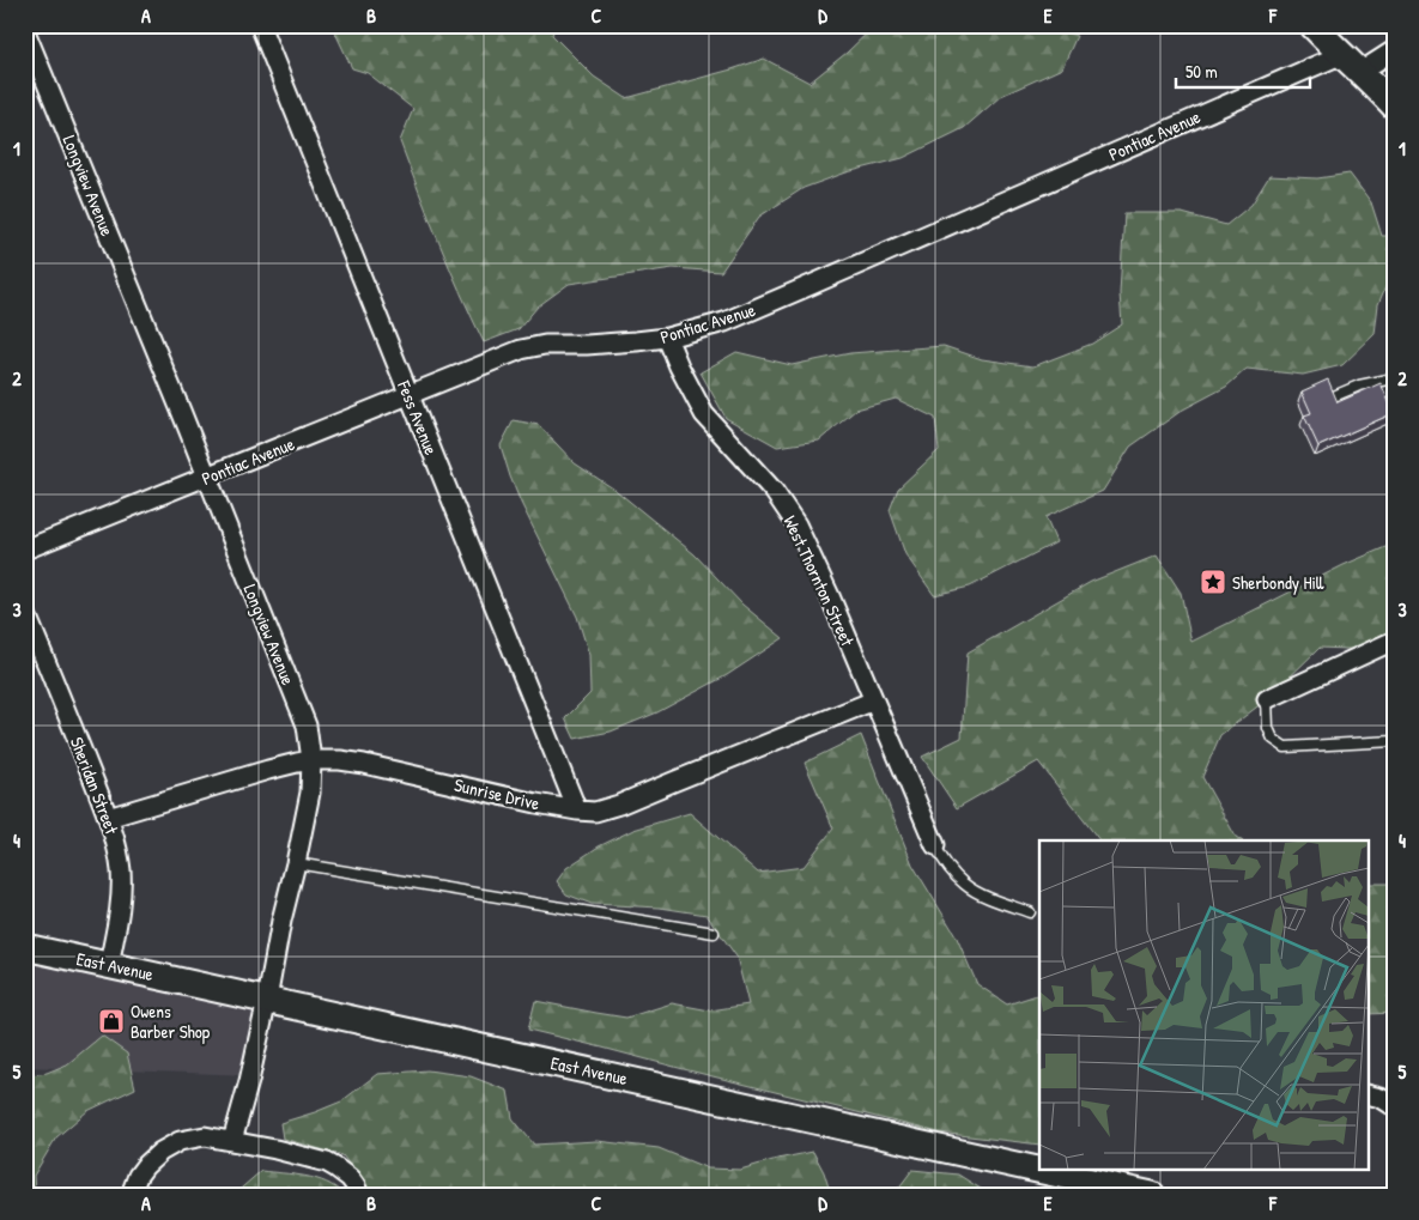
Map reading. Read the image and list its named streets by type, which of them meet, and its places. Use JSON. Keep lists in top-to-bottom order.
{
  "streets": {
    "main road": ["East Avenue"],
    "street": [
      "Pontiac Avenue",
      "Longview Avenue",
      "Fess Avenue",
      "West Thornton Street",
      "Sheridan Street",
      "Sunrise Drive"
    ]
  },
  "crossings": [
    ["Pontiac Avenue", "Longview Avenue"],
    ["Pontiac Avenue", "Fess Avenue"],
    ["Pontiac Avenue", "West Thornton Street"],
    ["Longview Avenue", "Sunrise Drive"],
    ["Longview Avenue", "East Avenue"],
    ["Fess Avenue", "Sunrise Drive"],
    ["West Thornton Street", "Sunrise Drive"],
    ["Sheridan Street", "Sunrise Drive"],
    ["Sheridan Street", "East Avenue"]
  ],
  "places": {
    "place": ["Sherbondy Hill"],
    "shop": ["Owens Barber Shop"]
  },
  "scale_bar": "50 m",
  "grid": {
    "columns": [
      "A",
      "B",
      "C",
      "D",
      "E",
      "F"
    ],
    "rows": [
      "1",
      "2",
      "3",
      "4",
      "5"
    ]
  }
}
